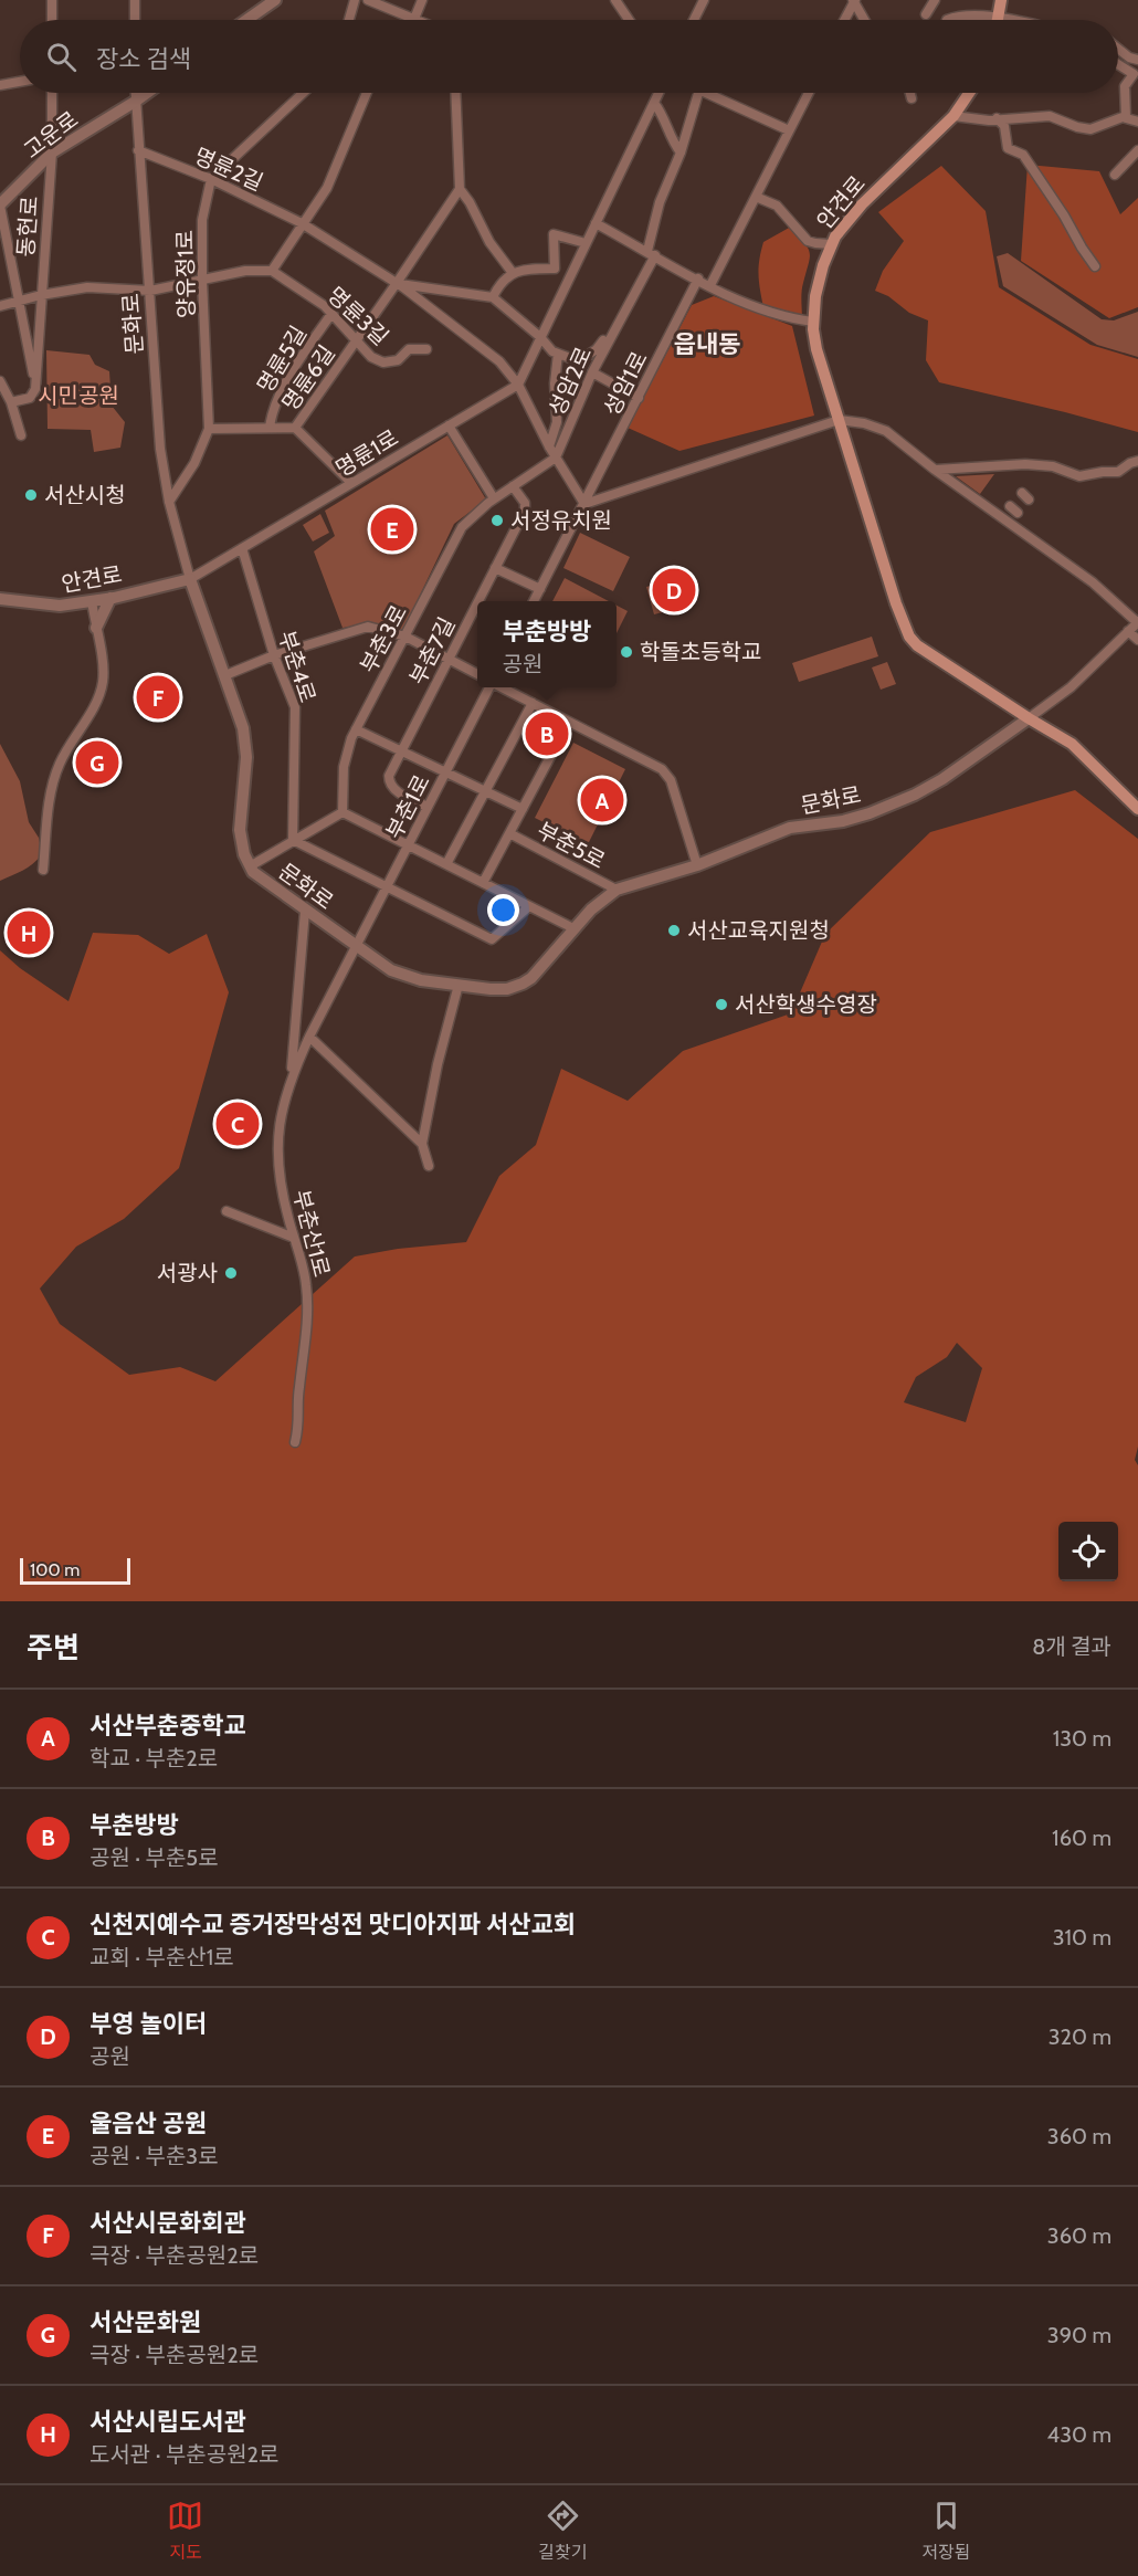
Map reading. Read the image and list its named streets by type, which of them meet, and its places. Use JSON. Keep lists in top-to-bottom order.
{
  "streets": {
    "main road": ["안견로"],
    "street": [
      "고운로",
      "명륜2길",
      "동헌로",
      "양유정1로",
      "명륜3길",
      "문화로",
      "명륜5길",
      "명륜6길",
      "성암2로",
      "성암1로",
      "명륜1로",
      "부춘3로",
      "부춘7길",
      "부춘4로",
      "부춘1로",
      "부춘5로",
      "부춘산1로"
    ]
  },
  "crossings": [
    ["고운로", "동헌로"],
    ["고운로", "문화로"],
    ["명륜2길", "양유정1로"],
    ["명륜2길", "문화로"],
    ["명륜2길", "명륜6길"],
    ["명륜2길", "명륜1로"],
    ["안견로", "문화로"],
    ["안견로", "명륜1로"],
    ["양유정1로", "문화로"],
    ["명륜3길", "명륜5길"],
    ["명륜3길", "명륜6길"],
    ["문화로", "명륜1로"],
    ["문화로", "부춘1로"],
    ["문화로", "부춘5로"],
    ["문화로", "부춘산1로"],
    ["성암2로", "부춘3로"],
    ["명륜1로", "부춘4로"],
    ["부춘3로", "부춘7길"],
    ["부춘7길", "부춘1로"],
    ["부춘1로", "부춘5로"],
    ["부춘1로", "부춘산1로"]
  ],
  "districts": ["읍내동"],
  "parks": ["시민공원"],
  "places": [
    "서산시청",
    "서정유치원",
    "학돌초등학교",
    "서산교육지원청",
    "서산학생수영장",
    "서광사"
  ],
  "scale_bar": "100 m",
  "page": {
    "search": "장소 검색",
    "pins": [
      "E",
      "D",
      "F",
      "B",
      "G",
      "A",
      "H",
      "C"
    ],
    "popup": ["부춘방방", "공원"],
    "scale": "100 m",
    "heading": ["주변", "8개 결과"],
    "list": [
      {
        "mark": "A",
        "name": "서산부춘중학교",
        "note": "학교 · 부춘2로",
        "value": "130 m"
      },
      {
        "mark": "B",
        "name": "부춘방방",
        "note": "공원 · 부춘5로",
        "value": "160 m"
      },
      {
        "mark": "C",
        "name": "신천지예수교 증거장막성전 맛디아지파 서산교회",
        "note": "교회 · 부춘산1로",
        "value": "310 m"
      },
      {
        "mark": "D",
        "name": "부영 놀이터",
        "note": "공원",
        "value": "320 m"
      },
      {
        "mark": "E",
        "name": "울음산 공원",
        "note": "공원 · 부춘3로",
        "value": "360 m"
      },
      {
        "mark": "F",
        "name": "서산시문화회관",
        "note": "극장 · 부춘공원2로",
        "value": "360 m"
      },
      {
        "mark": "G",
        "name": "서산문화원",
        "note": "극장 · 부춘공원2로",
        "value": "390 m"
      },
      {
        "mark": "H",
        "name": "서산시립도서관",
        "note": "도서관 · 부춘공원2로",
        "value": "430 m"
      }
    ],
    "nav": ["지도", "길찾기", "저장됨"]
  }
}
